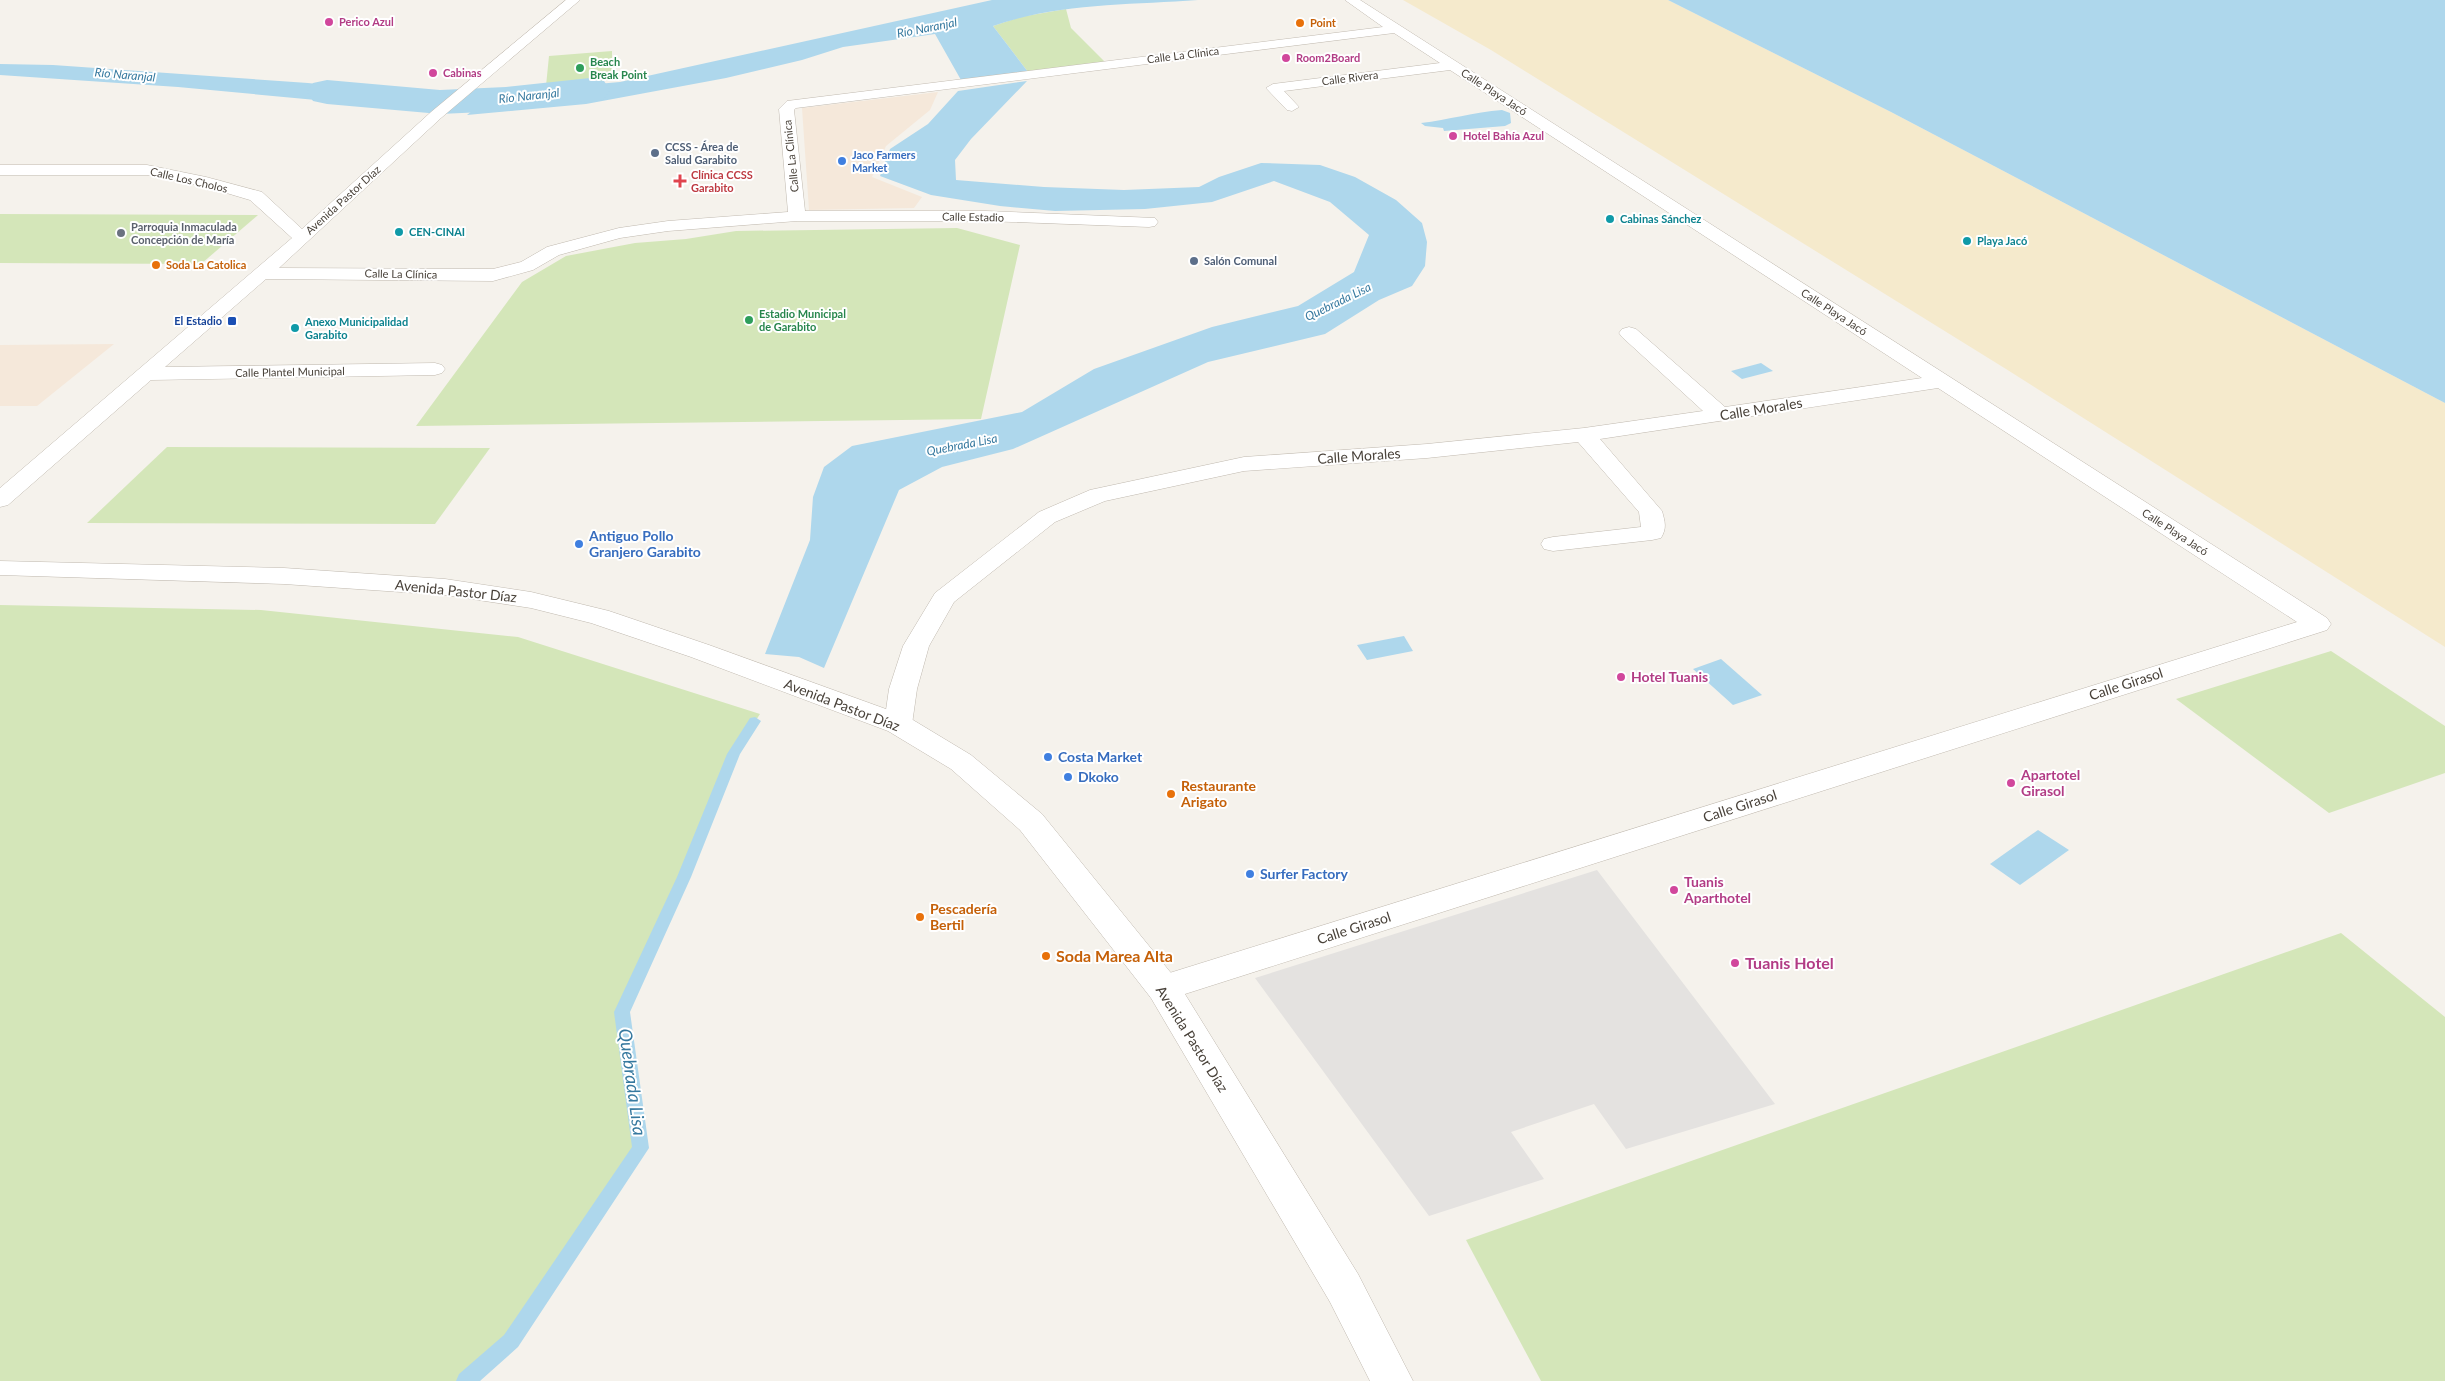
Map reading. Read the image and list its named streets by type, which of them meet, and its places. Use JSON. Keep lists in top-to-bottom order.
{
  "streets": {
    "street": [
      "Calle La Clínica",
      "Calle Rivera",
      "Calle Playa Jacó",
      "Calle Los Cholos",
      "Avenida Pastor Díaz",
      "Calle Estadio",
      "Calle Plantel Municipal",
      "Calle Morales",
      "Calle Girasol"
    ]
  },
  "crossings": [
    ["Calle La Clínica", "Calle Playa Jacó"],
    ["Calle La Clínica", "Avenida Pastor Díaz"],
    ["Calle La Clínica", "Calle Estadio"],
    ["Calle Rivera", "Calle Playa Jacó"],
    ["Calle Playa Jacó", "Calle Morales"],
    ["Calle Playa Jacó", "Calle Girasol"],
    ["Calle Los Cholos", "Avenida Pastor Díaz"],
    ["Avenida Pastor Díaz", "Calle Plantel Municipal"],
    ["Avenida Pastor Díaz", "Calle Morales"],
    ["Avenida Pastor Díaz", "Calle Girasol"]
  ],
  "water": ["Río Naranjal", "Quebrada Lisa"],
  "places": {
    "other": [
      "Perico Azul",
      "Point",
      "Room2Board",
      "Beach Break Point",
      "Cabinas",
      "Hotel Bahía Azul",
      "CCSS - Área de Salud Garabito",
      "Jaco Farmers Market",
      "Cabinas Sánchez",
      "CEN-CINAI",
      "Parroquia Inmaculada Concepción de María",
      "Playa Jacó",
      "Salón Comunal",
      "Soda La Catolica",
      "Estadio Municipal de Garabito",
      "Anexo Municipalidad Garabito",
      "Antiguo Pollo Granjero Garabito",
      "Hotel Tuanis",
      "Costa Market",
      "Dkoko",
      "Apartotel Girasol",
      "Restaurante Arigato",
      "Surfer Factory",
      "Tuanis Aparthotel",
      "Pescadería Bertil",
      "Soda Marea Alta",
      "Tuanis Hotel"
    ],
    "health": ["Clínica CCSS Garabito"],
    "transit": ["El Estadio"]
  }
}
